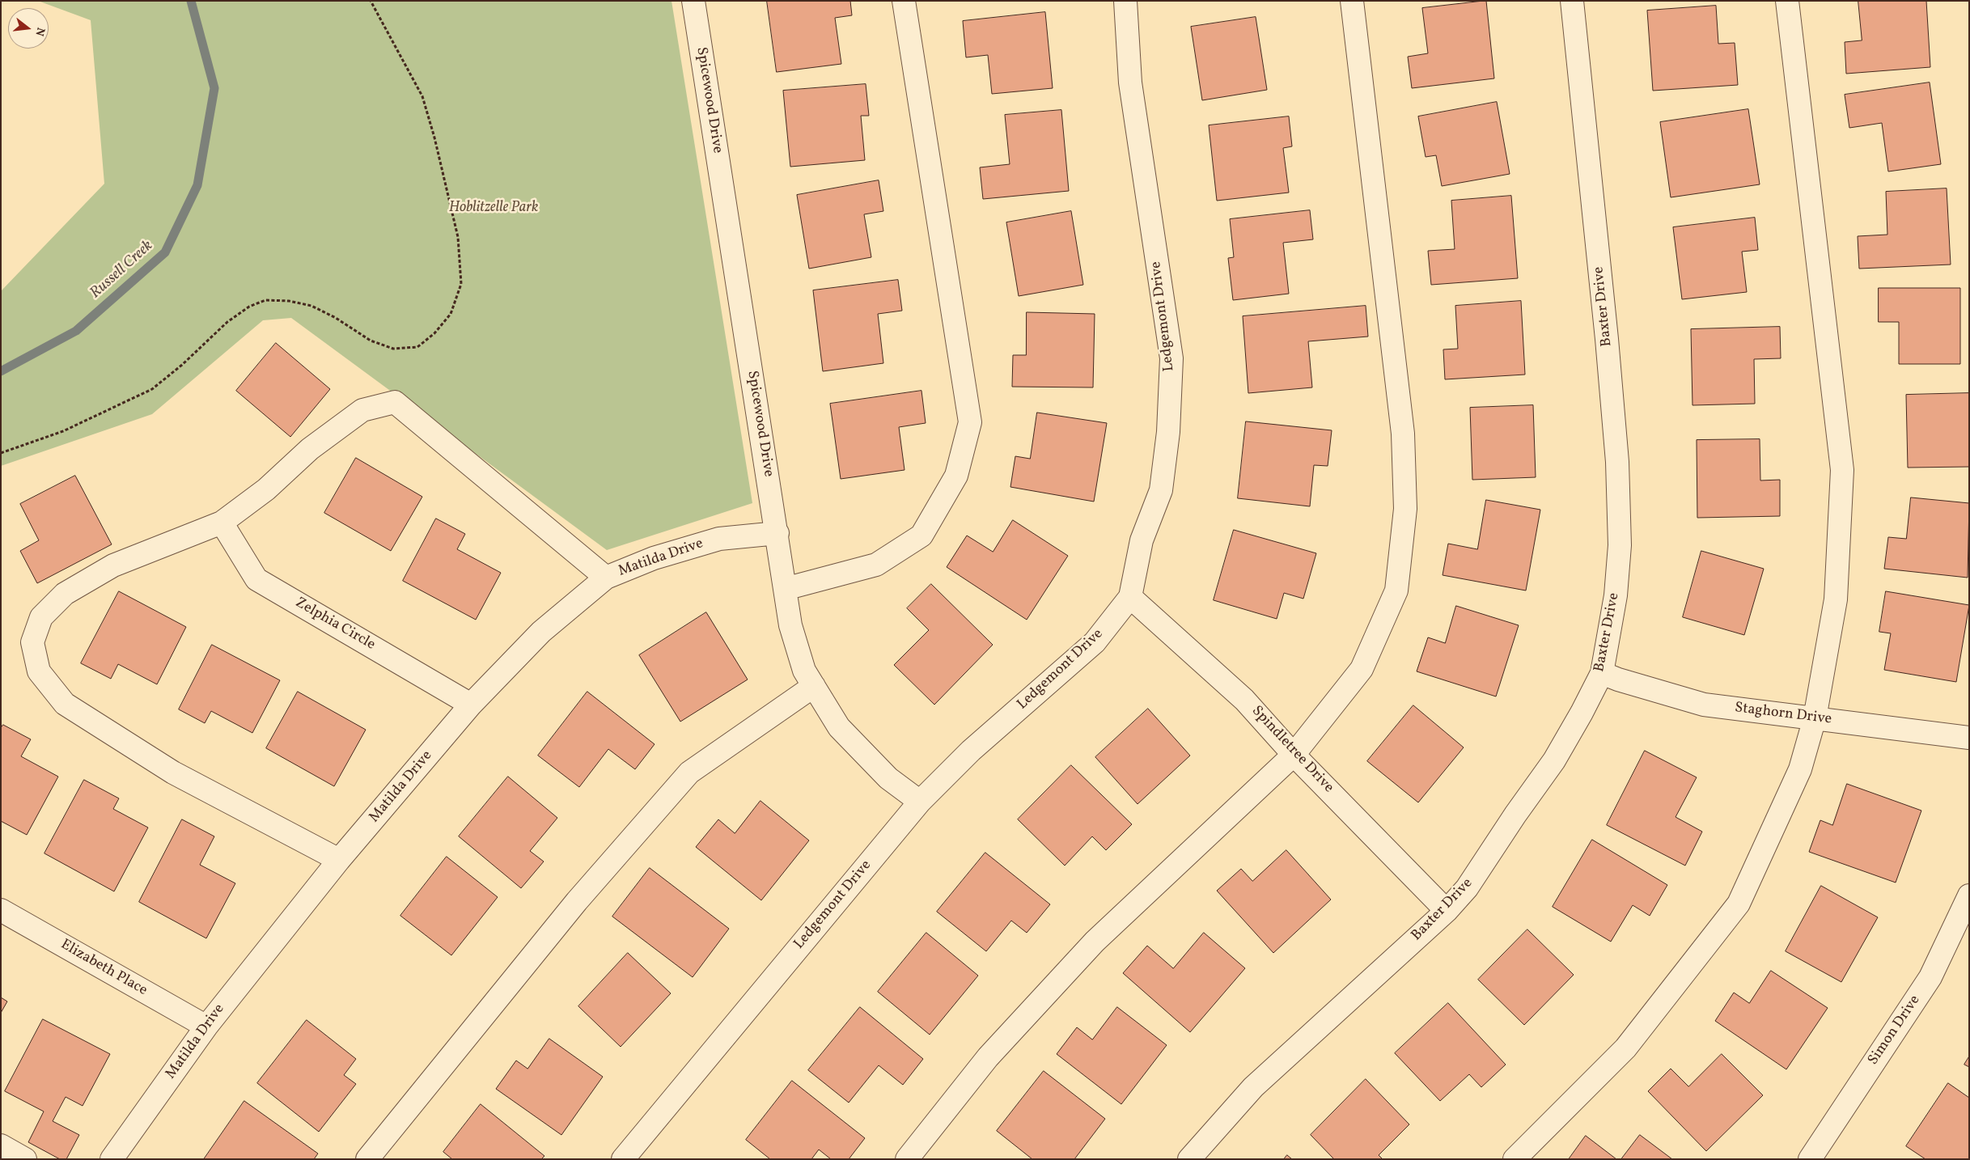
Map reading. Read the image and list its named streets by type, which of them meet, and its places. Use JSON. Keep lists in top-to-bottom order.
{
  "streets": {
    "street": [
      "Spicewood Drive",
      "Baxter Drive",
      "Ledgemont Drive",
      "Matilda Drive",
      "Zelphia Circle",
      "Staghorn Drive",
      "Spindletree Drive",
      "Elizabeth Place",
      "Simon Drive"
    ]
  },
  "crossings": [
    ["Spicewood Drive", "Ledgemont Drive"],
    ["Spicewood Drive", "Matilda Drive"],
    ["Baxter Drive", "Staghorn Drive"],
    ["Baxter Drive", "Spindletree Drive"],
    ["Ledgemont Drive", "Spindletree Drive"],
    ["Matilda Drive", "Zelphia Circle"],
    ["Matilda Drive", "Elizabeth Place"]
  ],
  "water": ["Russell Creek"],
  "parks": ["Hoblitzelle Park"],
  "north": "right"
}
